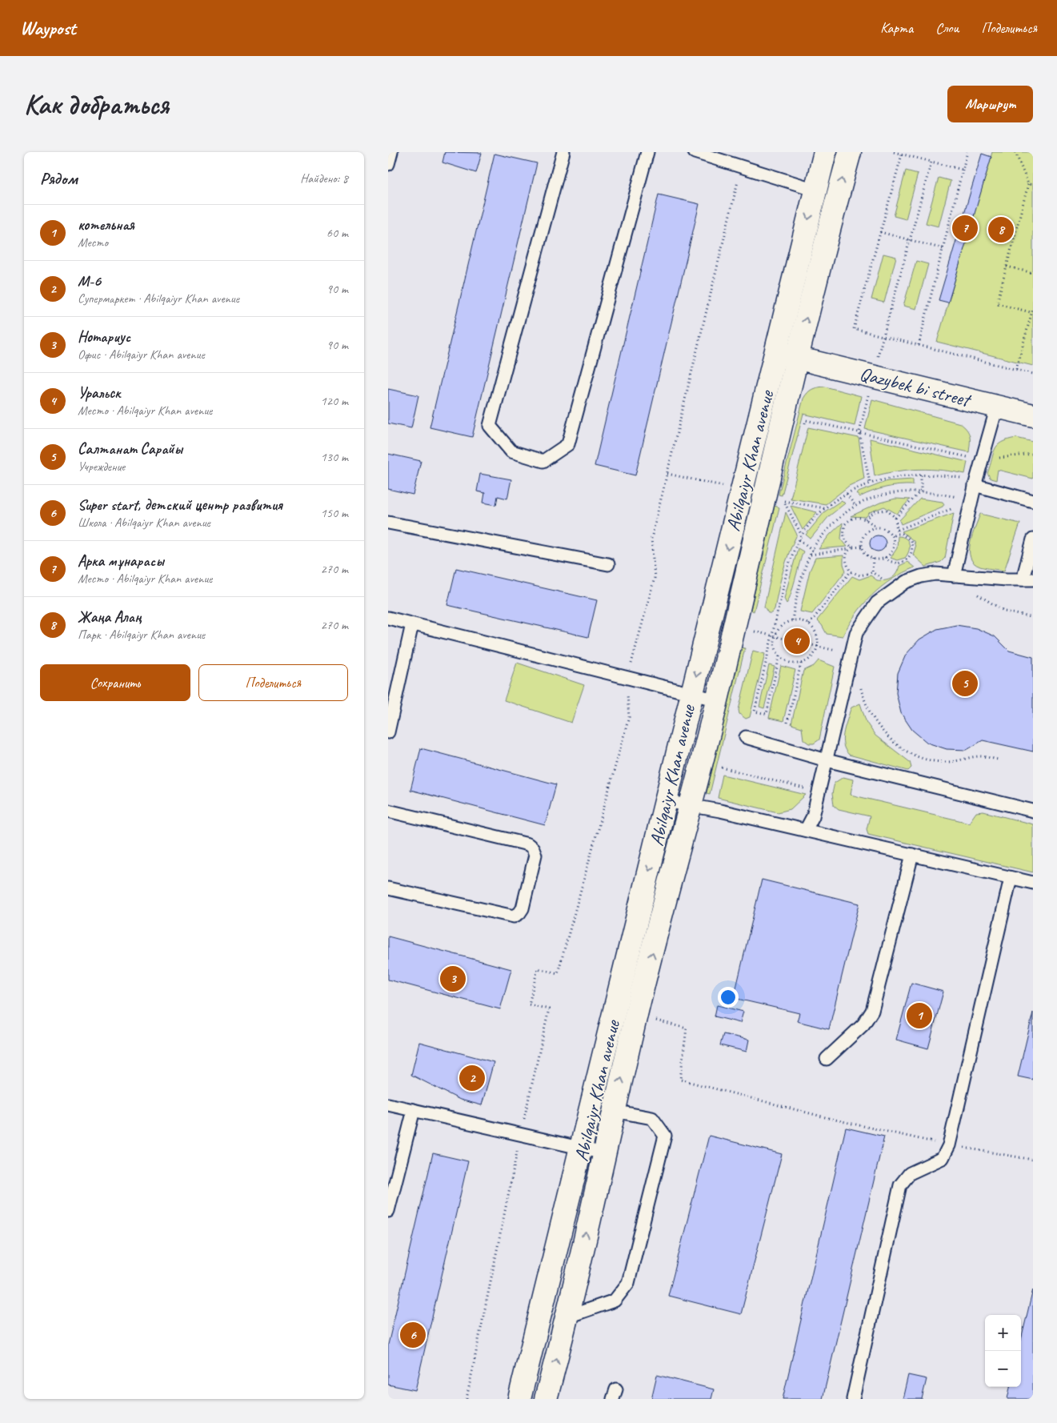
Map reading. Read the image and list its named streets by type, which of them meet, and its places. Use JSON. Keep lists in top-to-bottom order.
{
  "streets": {
    "main road": ["Qazybek bi street", "Abilqaiyr Khan avenue"]
  },
  "crossings": [
    ["Qazybek bi street", "Abilqaiyr Khan avenue"]
  ],
  "page": {
    "header": "Waypost",
    "nav": ["Карта", "Слои", "Поделиться"],
    "buttons": [
      "Маршрут",
      ["Сохранить", "Поделиться"]
    ],
    "title": "Как добраться",
    "heading": ["Рядом", "Найдено: 8"],
    "list": [
      {
        "mark": "1",
        "name": "котельная",
        "note": "Место",
        "value": "60 m"
      },
      {
        "mark": "2",
        "name": "M-6",
        "note": "Супермаркет · Abilqaiyr Khan avenue",
        "value": "90 m"
      },
      {
        "mark": "3",
        "name": "Нотариус",
        "note": "Офис · Abilqaiyr Khan avenue",
        "value": "90 m"
      },
      {
        "mark": "4",
        "name": "Уральск",
        "note": "Место · Abilqaiyr Khan avenue",
        "value": "120 m"
      },
      {
        "mark": "5",
        "name": "Салтанат Сарайы",
        "note": "Учреждение",
        "value": "130 m"
      },
      {
        "mark": "6",
        "name": "Super start, детский центр развития",
        "note": "Школа · Abilqaiyr Khan avenue",
        "value": "150 m"
      },
      {
        "mark": "7",
        "name": "Арка мұнарасы",
        "note": "Место · Abilqaiyr Khan avenue",
        "value": "270 m"
      },
      {
        "mark": "8",
        "name": "Жаңа Алаң",
        "note": "Парк · Abilqaiyr Khan avenue",
        "value": "270 m"
      }
    ],
    "pins": [
      "7",
      "8",
      "4",
      "5",
      "3",
      "1",
      "2",
      "6"
    ],
    "map_buttons": ["+", "−"]
  }
}
